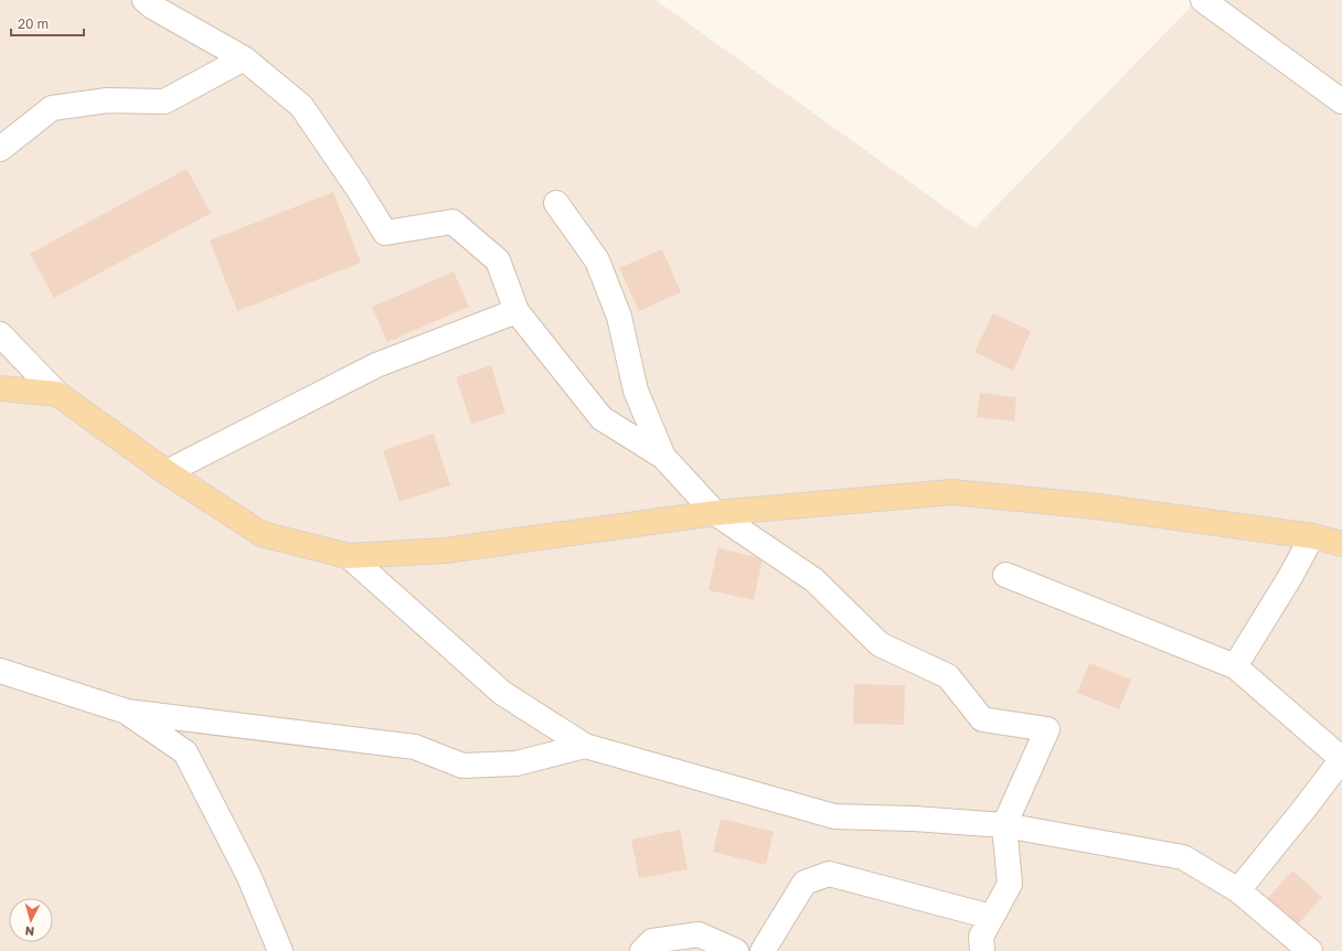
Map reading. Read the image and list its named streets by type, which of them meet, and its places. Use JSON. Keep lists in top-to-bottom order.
{
  "scale_bar": "20 m",
  "north": "bottom"
}
